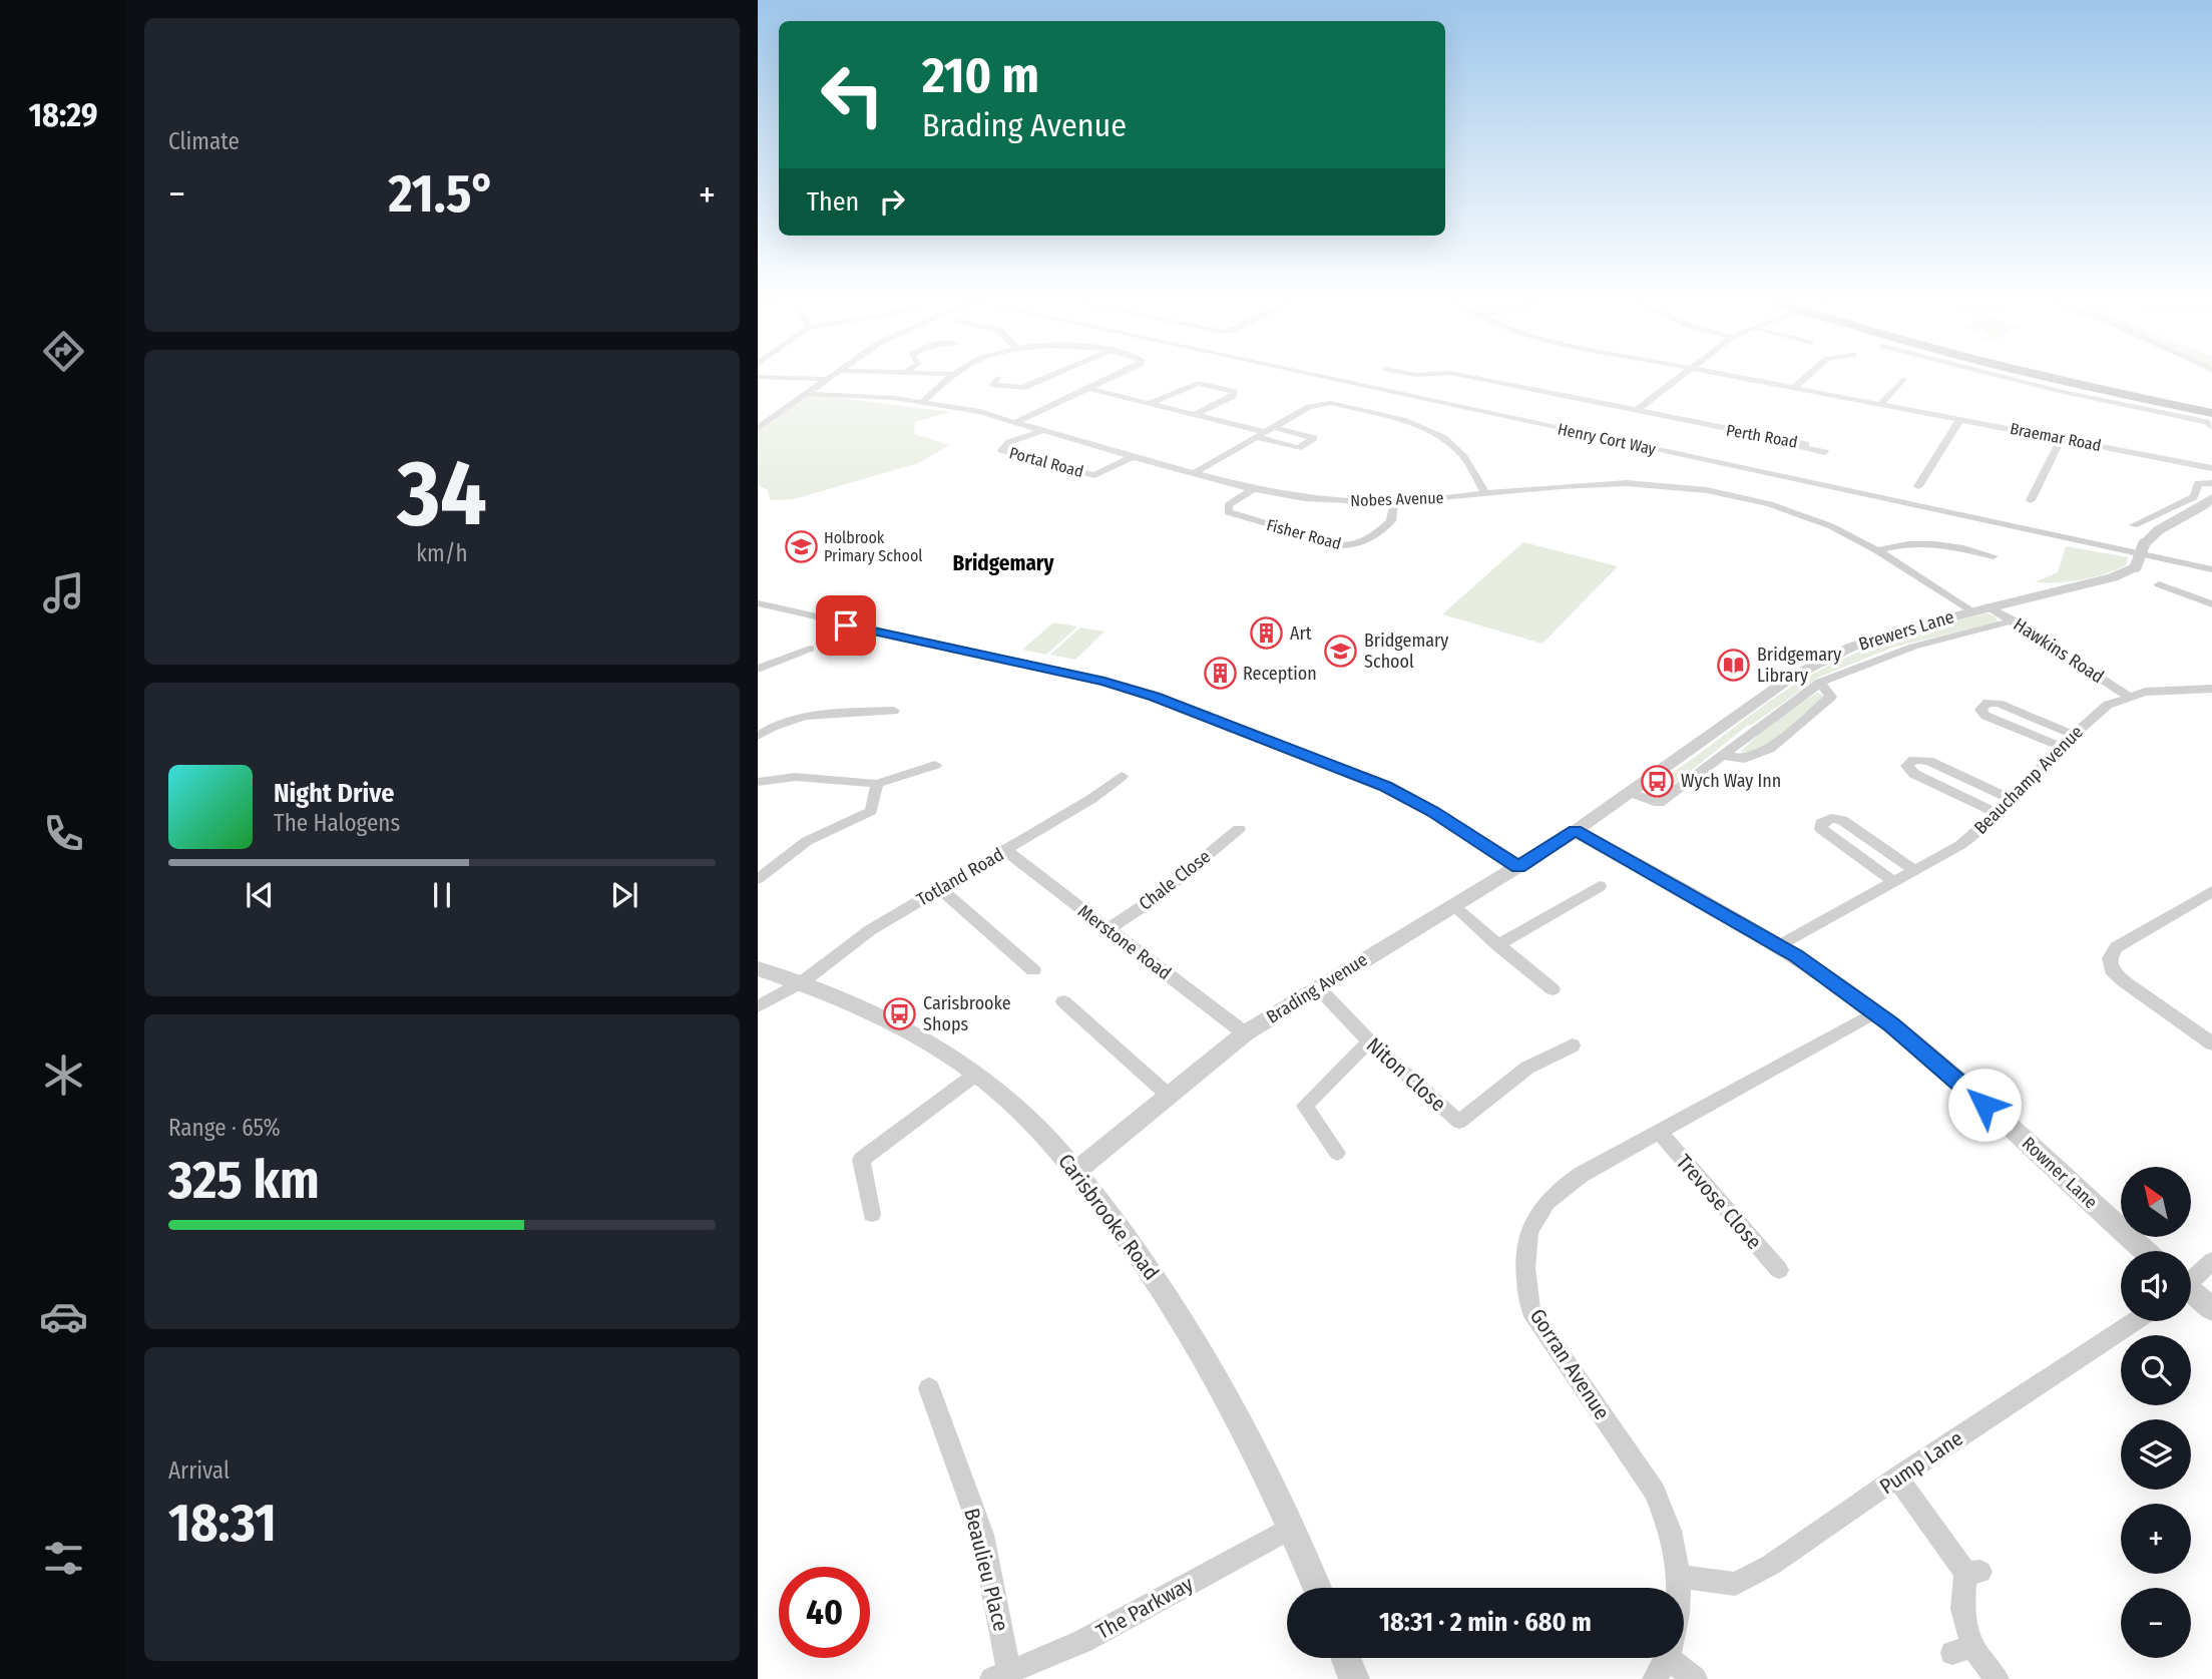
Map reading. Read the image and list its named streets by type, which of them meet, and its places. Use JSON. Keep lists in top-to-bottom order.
{
  "streets": {
    "street": [
      "Perth Road",
      "Braemar Road",
      "Henry Cort Way",
      "Portal Road",
      "Nobes Avenue",
      "Fisher Road",
      "Brewers Lane",
      "Hawkins Road",
      "Beauchamp Avenue",
      "Totland Road",
      "Chale Close",
      "Merstone Road",
      "Brading Avenue",
      "Niton Close",
      "Rowner Lane",
      "Trevose Close",
      "Carisbrooke Road",
      "Gorran Avenue",
      "Pump Lane",
      "Beaulieu Place",
      "The Parkway"
    ]
  },
  "crossings": [
    ["Portal Road", "Nobes Avenue"],
    ["Nobes Avenue", "Fisher Road"],
    ["Nobes Avenue", "Brewers Lane"],
    ["Brewers Lane", "Hawkins Road"],
    ["Brewers Lane", "Brading Avenue"],
    ["Brewers Lane", "Rowner Lane"],
    ["Hawkins Road", "Beauchamp Avenue"],
    ["Beauchamp Avenue", "Rowner Lane"],
    ["Totland Road", "Merstone Road"],
    ["Totland Road", "Carisbrooke Road"],
    ["Chale Close", "Merstone Road"],
    ["Merstone Road", "Brading Avenue"],
    ["Brading Avenue", "Niton Close"],
    ["Brading Avenue", "Rowner Lane"],
    ["Brading Avenue", "Carisbrooke Road"],
    ["Rowner Lane", "Gorran Avenue"],
    ["Trevose Close", "Gorran Avenue"],
    ["Carisbrooke Road", "The Parkway"],
    ["Gorran Avenue", "Pump Lane"],
    ["Beaulieu Place", "The Parkway"]
  ],
  "districts": ["Bridgemary"],
  "places": {
    "school or university": ["Holbrook Primary School", "Bridgemary School"],
    "building": ["Art", "Reception"],
    "library": ["Bridgemary Library"],
    "bus stop": ["Wych Way Inn", "Carisbrooke Shops"]
  },
  "north": "top left",
  "page": {
    "tabs": "18:29",
    "tile": [
      "Climate",
      ["34", "km/h"],
      ["Range · 65%", "325 km"],
      ["Arrival", "18:31"]
    ],
    "turn": ["210 m", "Brading Avenue"],
    "heat": ["−", "21.5°", "+"],
    "then": "Then",
    "song": ["Night Drive", "The Halogens"],
    "map_buttons": ["+", "−"],
    "limit": "40",
    "trip": "18:31 · 2 min · 680 m"
  }
}
